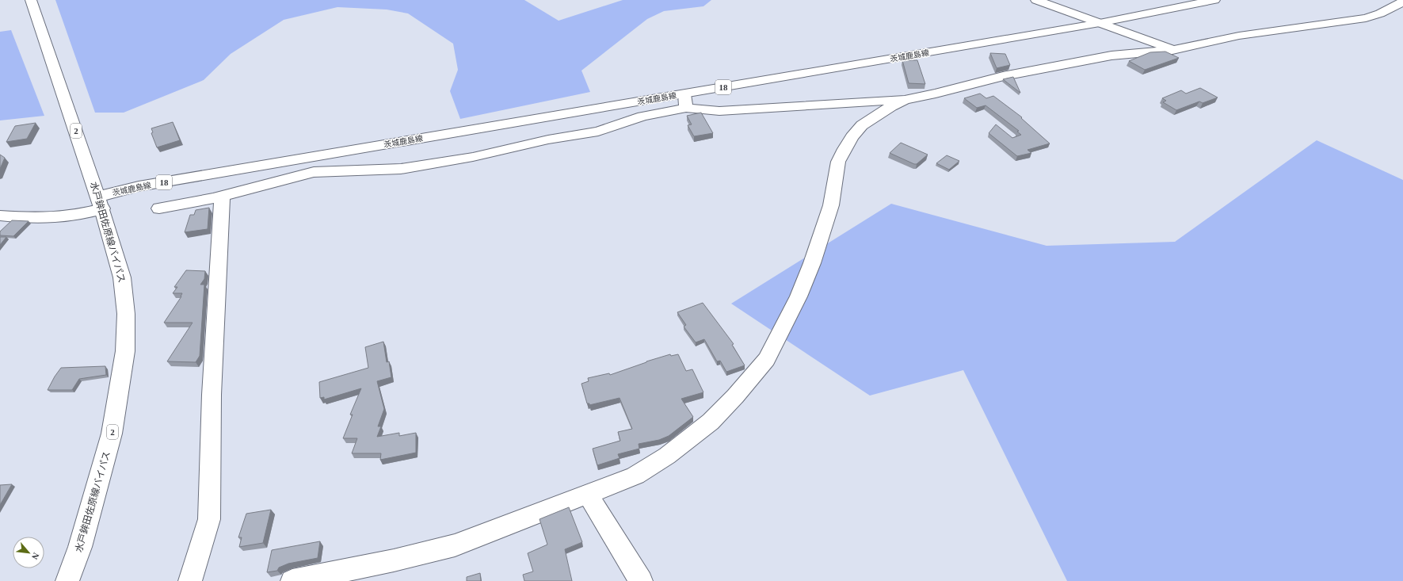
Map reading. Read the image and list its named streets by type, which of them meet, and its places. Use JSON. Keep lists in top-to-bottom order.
{
  "streets": {
    "street": [
      "茨城鹿島線",
      "18",
      "2",
      "水戸鉾田佐原線バイパス"
    ]
  },
  "crossings": [
    ["茨城鹿島線", "水戸鉾田佐原線バイパス"]
  ],
  "north": "bottom right"
}
